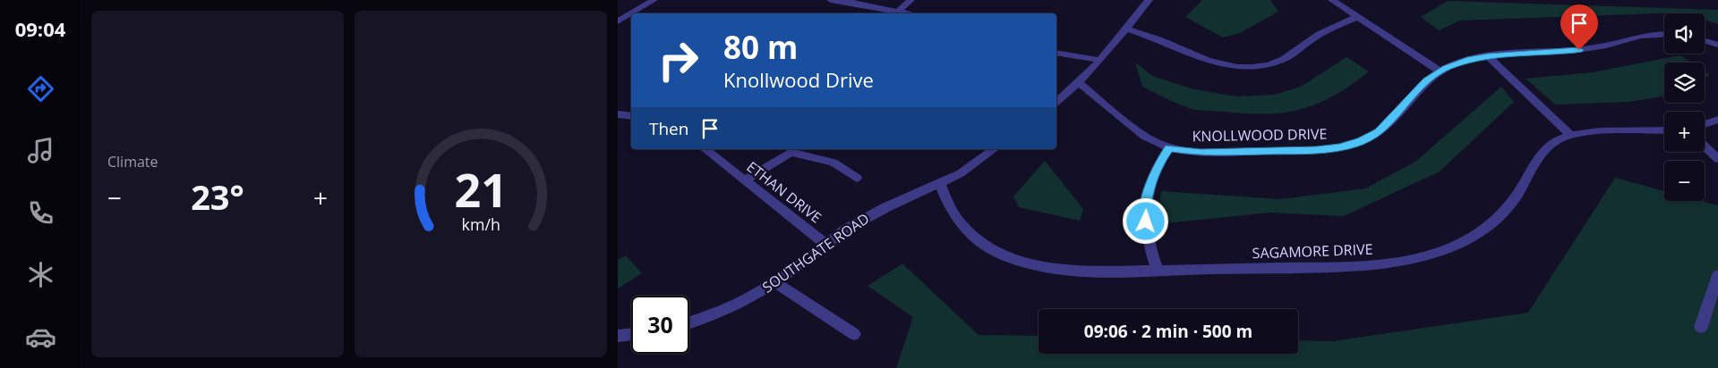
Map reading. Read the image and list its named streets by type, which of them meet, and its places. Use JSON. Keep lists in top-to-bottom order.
{
  "streets": {
    "street": [
      "KNOLLWOOD DRIVE",
      "ETHAN DRIVE",
      "SAGAMORE DRIVE",
      "SOUTHGATE ROAD"
    ]
  },
  "crossings": [
    ["ETHAN DRIVE", "SOUTHGATE ROAD"],
    ["SAGAMORE DRIVE", "SOUTHGATE ROAD"]
  ],
  "page": {
    "tabs": "09:04",
    "tile": "Climate",
    "map_buttons": ["+", "−"],
    "turn": ["80 m", "Knollwood Drive"],
    "then": "Then",
    "heat": ["−", "23°", "+"],
    "limit": "30",
    "trip": "09:06 · 2 min · 500 m",
    "gauge": ["21", "km/h"]
  }
}
